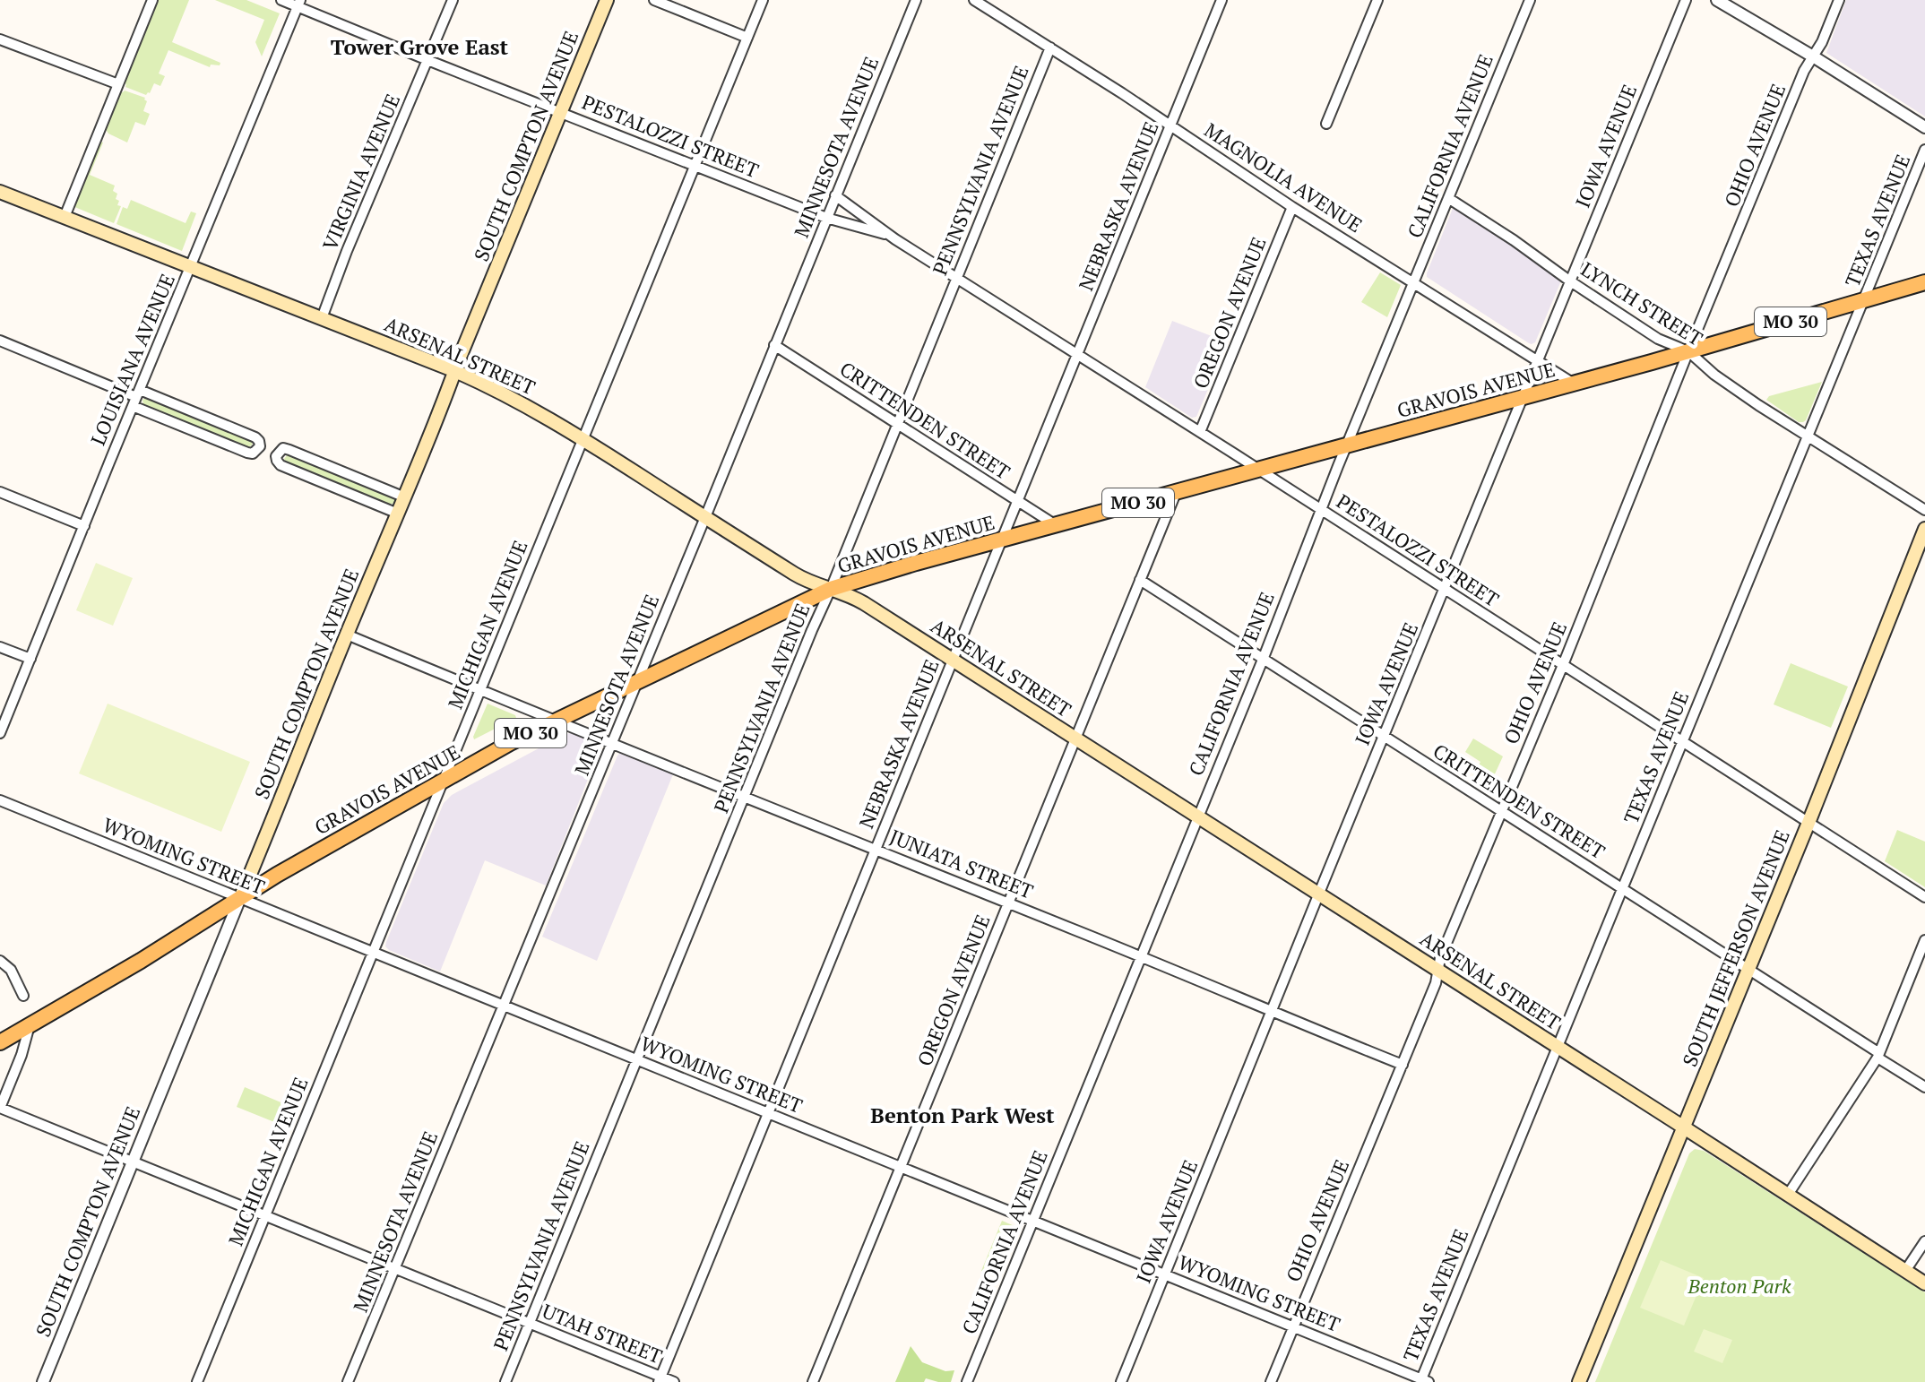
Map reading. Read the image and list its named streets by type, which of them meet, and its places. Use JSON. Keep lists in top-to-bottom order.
{
  "streets": {
    "main road": [
      "SOUTH COMPTON AVENUE",
      "MO 30",
      "ARSENAL STREET",
      "GRAVOIS AVENUE",
      "SOUTH JEFFERSON AVENUE"
    ],
    "street": [
      "PESTALOZZI STREET",
      "OHIO AVENUE",
      "CALIFORNIA AVENUE",
      "IOWA AVENUE",
      "MINNESOTA AVENUE",
      "PENNSYLVANIA AVENUE",
      "VIRGINIA AVENUE",
      "MAGNOLIA AVENUE",
      "NEBRASKA AVENUE",
      "TEXAS AVENUE",
      "LYNCH STREET",
      "OREGON AVENUE",
      "LOUISIANA AVENUE",
      "CRITTENDEN STREET",
      "MICHIGAN AVENUE",
      "WYOMING STREET",
      "JUNIATA STREET",
      "UTAH STREET"
    ]
  },
  "crossings": [
    ["PESTALOZZI STREET", "OHIO AVENUE"],
    ["PESTALOZZI STREET", "SOUTH COMPTON AVENUE"],
    ["PESTALOZZI STREET", "CALIFORNIA AVENUE"],
    ["PESTALOZZI STREET", "IOWA AVENUE"],
    ["PESTALOZZI STREET", "MINNESOTA AVENUE"],
    ["PESTALOZZI STREET", "PENNSYLVANIA AVENUE"],
    ["PESTALOZZI STREET", "VIRGINIA AVENUE"],
    ["PESTALOZZI STREET", "NEBRASKA AVENUE"],
    ["PESTALOZZI STREET", "TEXAS AVENUE"],
    ["PESTALOZZI STREET", "OREGON AVENUE"],
    ["PESTALOZZI STREET", "LOUISIANA AVENUE"],
    ["PESTALOZZI STREET", "GRAVOIS AVENUE"],
    ["PESTALOZZI STREET", "MICHIGAN AVENUE"],
    ["PESTALOZZI STREET", "SOUTH JEFFERSON AVENUE"],
    ["OHIO AVENUE", "LYNCH STREET"],
    ["OHIO AVENUE", "ARSENAL STREET"],
    ["OHIO AVENUE", "GRAVOIS AVENUE"],
    ["OHIO AVENUE", "CRITTENDEN STREET"],
    ["OHIO AVENUE", "WYOMING STREET"],
    ["OHIO AVENUE", "JUNIATA STREET"],
    ["SOUTH COMPTON AVENUE", "ARSENAL STREET"],
    ["SOUTH COMPTON AVENUE", "GRAVOIS AVENUE"],
    ["SOUTH COMPTON AVENUE", "WYOMING STREET"],
    ["SOUTH COMPTON AVENUE", "JUNIATA STREET"],
    ["SOUTH COMPTON AVENUE", "UTAH STREET"],
    ["CALIFORNIA AVENUE", "MAGNOLIA AVENUE"],
    ["CALIFORNIA AVENUE", "LYNCH STREET"],
    ["CALIFORNIA AVENUE", "ARSENAL STREET"],
    ["CALIFORNIA AVENUE", "GRAVOIS AVENUE"],
    ["CALIFORNIA AVENUE", "CRITTENDEN STREET"],
    ["CALIFORNIA AVENUE", "WYOMING STREET"],
    ["CALIFORNIA AVENUE", "JUNIATA STREET"],
    ["IOWA AVENUE", "MAGNOLIA AVENUE"],
    ["IOWA AVENUE", "LYNCH STREET"],
    ["IOWA AVENUE", "ARSENAL STREET"],
    ["IOWA AVENUE", "GRAVOIS AVENUE"],
    ["IOWA AVENUE", "CRITTENDEN STREET"],
    ["IOWA AVENUE", "WYOMING STREET"],
    ["IOWA AVENUE", "JUNIATA STREET"],
    ["MINNESOTA AVENUE", "ARSENAL STREET"],
    ["MINNESOTA AVENUE", "GRAVOIS AVENUE"],
    ["MINNESOTA AVENUE", "CRITTENDEN STREET"],
    ["MINNESOTA AVENUE", "WYOMING STREET"],
    ["MINNESOTA AVENUE", "JUNIATA STREET"],
    ["MINNESOTA AVENUE", "UTAH STREET"],
    ["PENNSYLVANIA AVENUE", "MAGNOLIA AVENUE"],
    ["PENNSYLVANIA AVENUE", "ARSENAL STREET"],
    ["PENNSYLVANIA AVENUE", "GRAVOIS AVENUE"],
    ["PENNSYLVANIA AVENUE", "CRITTENDEN STREET"],
    ["PENNSYLVANIA AVENUE", "WYOMING STREET"],
    ["PENNSYLVANIA AVENUE", "JUNIATA STREET"],
    ["PENNSYLVANIA AVENUE", "UTAH STREET"],
    ["VIRGINIA AVENUE", "ARSENAL STREET"],
    ["MAGNOLIA AVENUE", "NEBRASKA AVENUE"],
    ["MAGNOLIA AVENUE", "OREGON AVENUE"],
    ["MAGNOLIA AVENUE", "GRAVOIS AVENUE"],
    ["NEBRASKA AVENUE", "ARSENAL STREET"],
    ["NEBRASKA AVENUE", "GRAVOIS AVENUE"],
    ["NEBRASKA AVENUE", "CRITTENDEN STREET"],
    ["NEBRASKA AVENUE", "WYOMING STREET"],
    ["NEBRASKA AVENUE", "JUNIATA STREET"],
    ["NEBRASKA AVENUE", "UTAH STREET"],
    ["TEXAS AVENUE", "LYNCH STREET"],
    ["TEXAS AVENUE", "ARSENAL STREET"],
    ["TEXAS AVENUE", "GRAVOIS AVENUE"],
    ["TEXAS AVENUE", "CRITTENDEN STREET"],
    ["TEXAS AVENUE", "WYOMING STREET"],
    ["LYNCH STREET", "GRAVOIS AVENUE"],
    ["OREGON AVENUE", "ARSENAL STREET"],
    ["OREGON AVENUE", "GRAVOIS AVENUE"],
    ["OREGON AVENUE", "CRITTENDEN STREET"],
    ["OREGON AVENUE", "WYOMING STREET"],
    ["OREGON AVENUE", "JUNIATA STREET"],
    ["ARSENAL STREET", "LOUISIANA AVENUE"],
    ["ARSENAL STREET", "GRAVOIS AVENUE"],
    ["ARSENAL STREET", "MICHIGAN AVENUE"],
    ["ARSENAL STREET", "SOUTH JEFFERSON AVENUE"],
    ["GRAVOIS AVENUE", "CRITTENDEN STREET"],
    ["GRAVOIS AVENUE", "MICHIGAN AVENUE"],
    ["GRAVOIS AVENUE", "WYOMING STREET"],
    ["GRAVOIS AVENUE", "JUNIATA STREET"],
    ["CRITTENDEN STREET", "SOUTH JEFFERSON AVENUE"],
    ["MICHIGAN AVENUE", "WYOMING STREET"],
    ["MICHIGAN AVENUE", "JUNIATA STREET"],
    ["MICHIGAN AVENUE", "UTAH STREET"]
  ],
  "districts": ["Tower Grove East", "Benton Park West"],
  "parks": ["Benton Park"]
}
